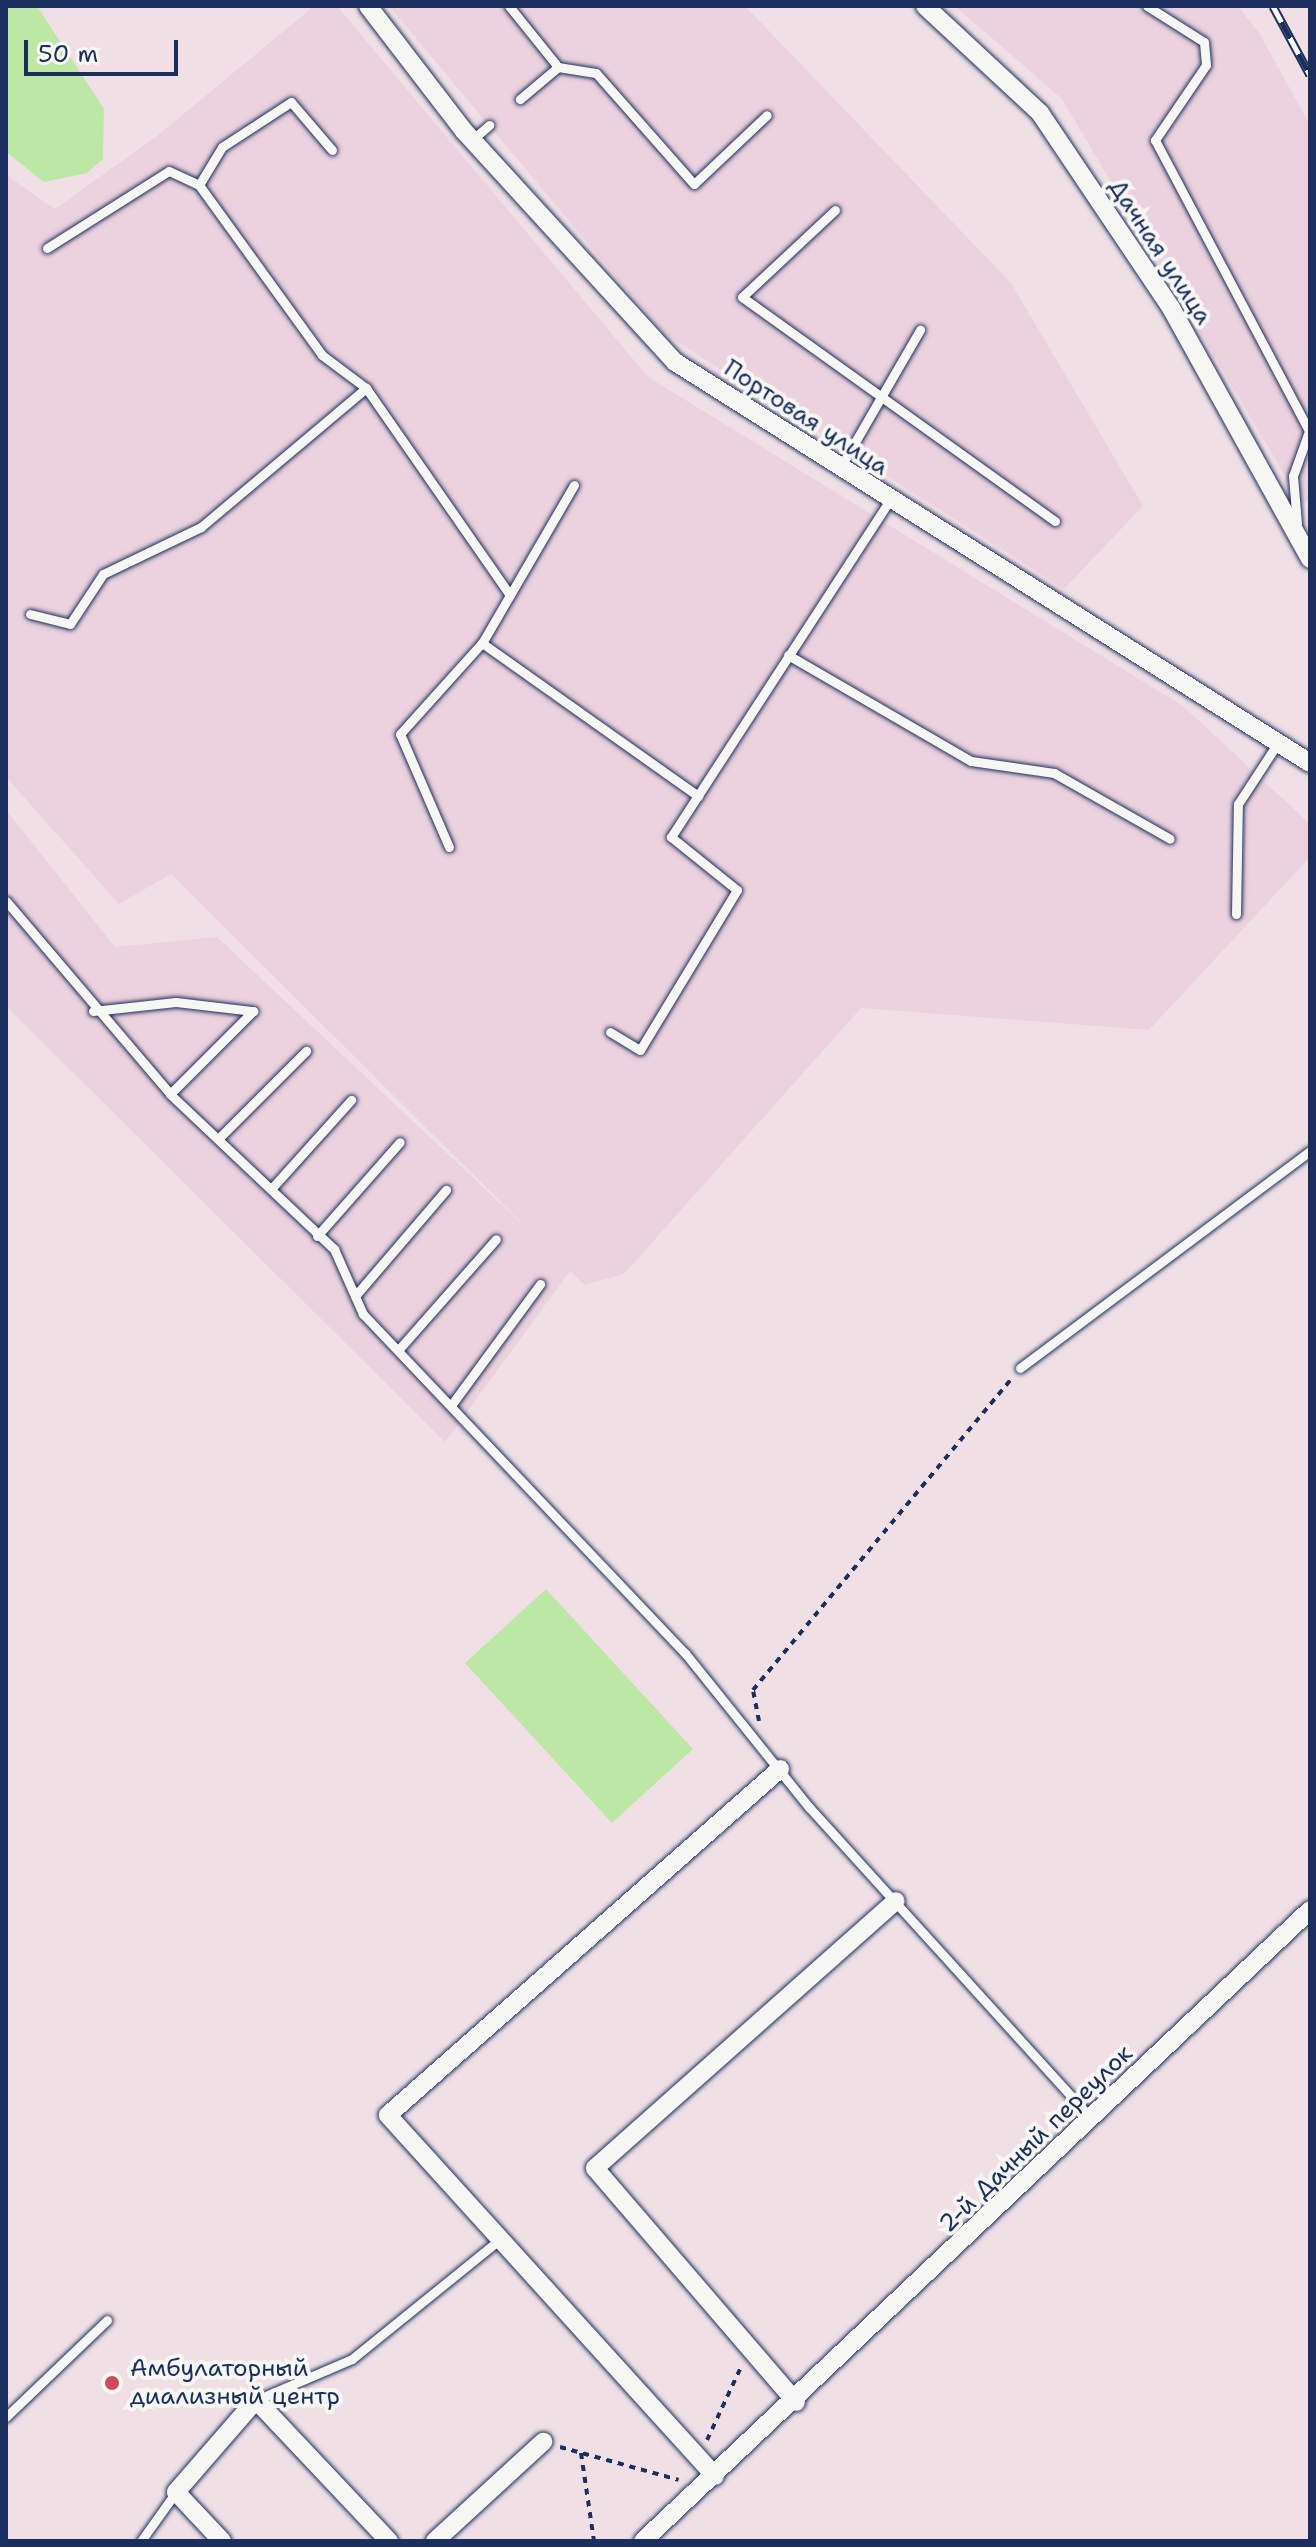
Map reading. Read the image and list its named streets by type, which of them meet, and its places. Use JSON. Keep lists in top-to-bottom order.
{
  "streets": {
    "street": ["Дачная улица", "Портовая улица", "2-й Дачный переулок"]
  },
  "places": ["Амбулаторный диализный центр"],
  "scale_bar": "50 m"
}
